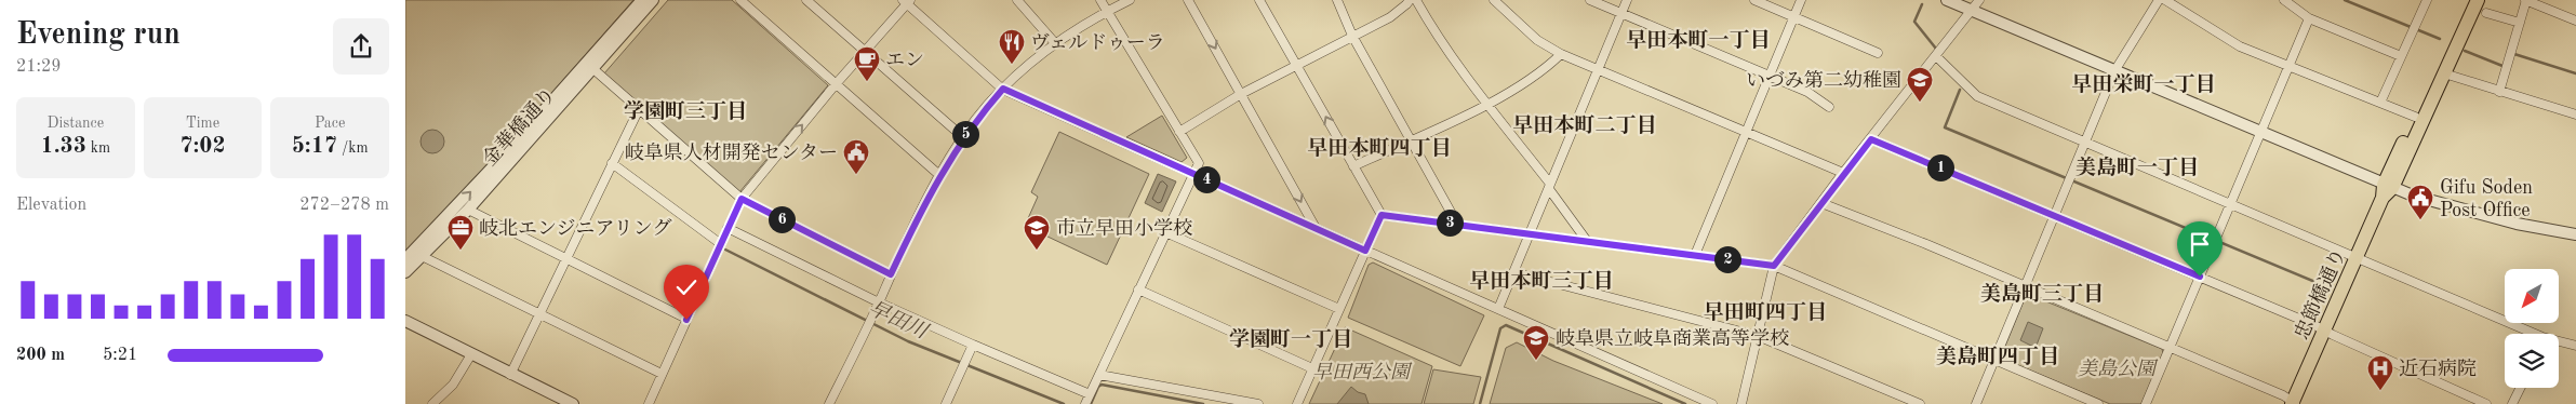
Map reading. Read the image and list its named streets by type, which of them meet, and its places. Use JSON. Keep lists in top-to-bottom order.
{
  "streets": {
    "main road": ["忠節橋通り"],
    "street": ["金華橋通り"]
  },
  "districts": [
    "早田本町一丁目",
    "早田栄町一丁目",
    "学園町三丁目",
    "早田本町二丁目",
    "早田本町四丁目",
    "美島町一丁目",
    "早田本町三丁目",
    "美島町三丁目",
    "早田町四丁目",
    "学園町一丁目",
    "美島町四丁目"
  ],
  "water": ["早田川"],
  "parks": ["美島公園", "早田西公園"],
  "places": {
    "restaurant": ["ヴェルドゥーラ"],
    "cafe": ["エン"],
    "school or university": ["いづみ第二幼稚園", "市立早田小学校", "岐阜県立岐阜商業高等学校"],
    "public building": ["岐阜県人材開発センター", "Gifu Soden Post Office"],
    "office": ["岐北エンジニアリング"],
    "hospital": ["近石病院"]
  },
  "north": "bottom left",
  "page": {
    "heading": ["Evening run", "21:29"],
    "stats": [
      ["Distance", "1.33 km"],
      ["Time", "7:02"],
      ["Pace", "5:17 /km"]
    ],
    "pins": [
      "5",
      "1",
      "4",
      "6",
      "3",
      "2"
    ],
    "chart": ["Elevation", "272–278 m"],
    "list": [
      {
        "name": "200 m",
        "note": "5:21"
      }
    ]
  }
}
